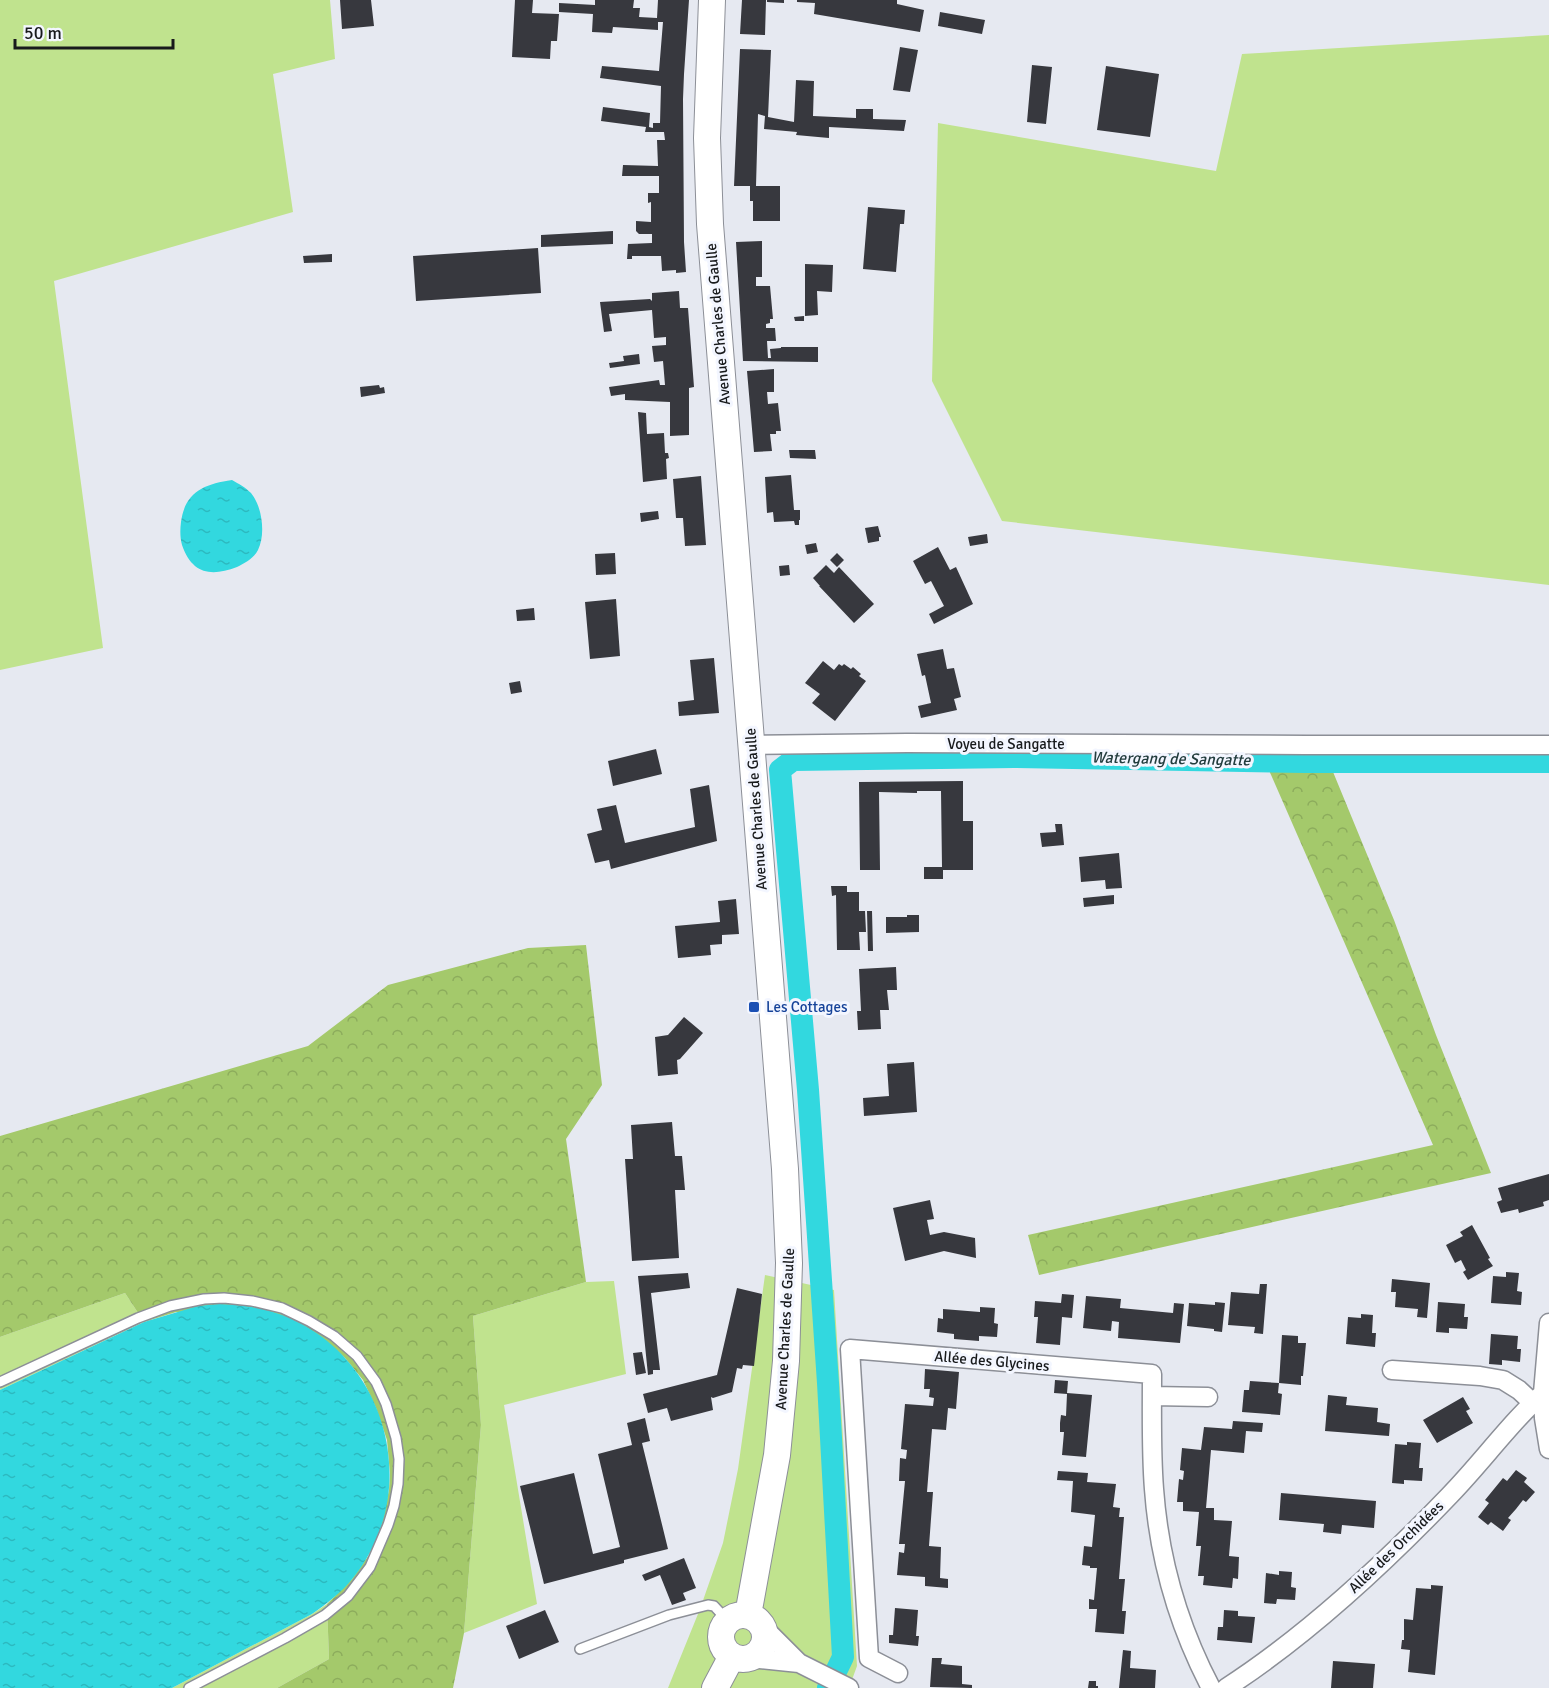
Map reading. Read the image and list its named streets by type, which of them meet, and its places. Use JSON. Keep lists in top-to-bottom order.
{
  "streets": {
    "main road": ["Avenue Charles de Gaulle"],
    "street": ["Voyeu de Sangatte", "Allée des Glycines", "Allée des Orchidées"]
  },
  "crossings": [
    ["Avenue Charles de Gaulle", "Voyeu de Sangatte"]
  ],
  "water": ["Watergang de Sangatte"],
  "places": {
    "transit": ["Les Cottages"]
  },
  "scale_bar": "50 m"
}
